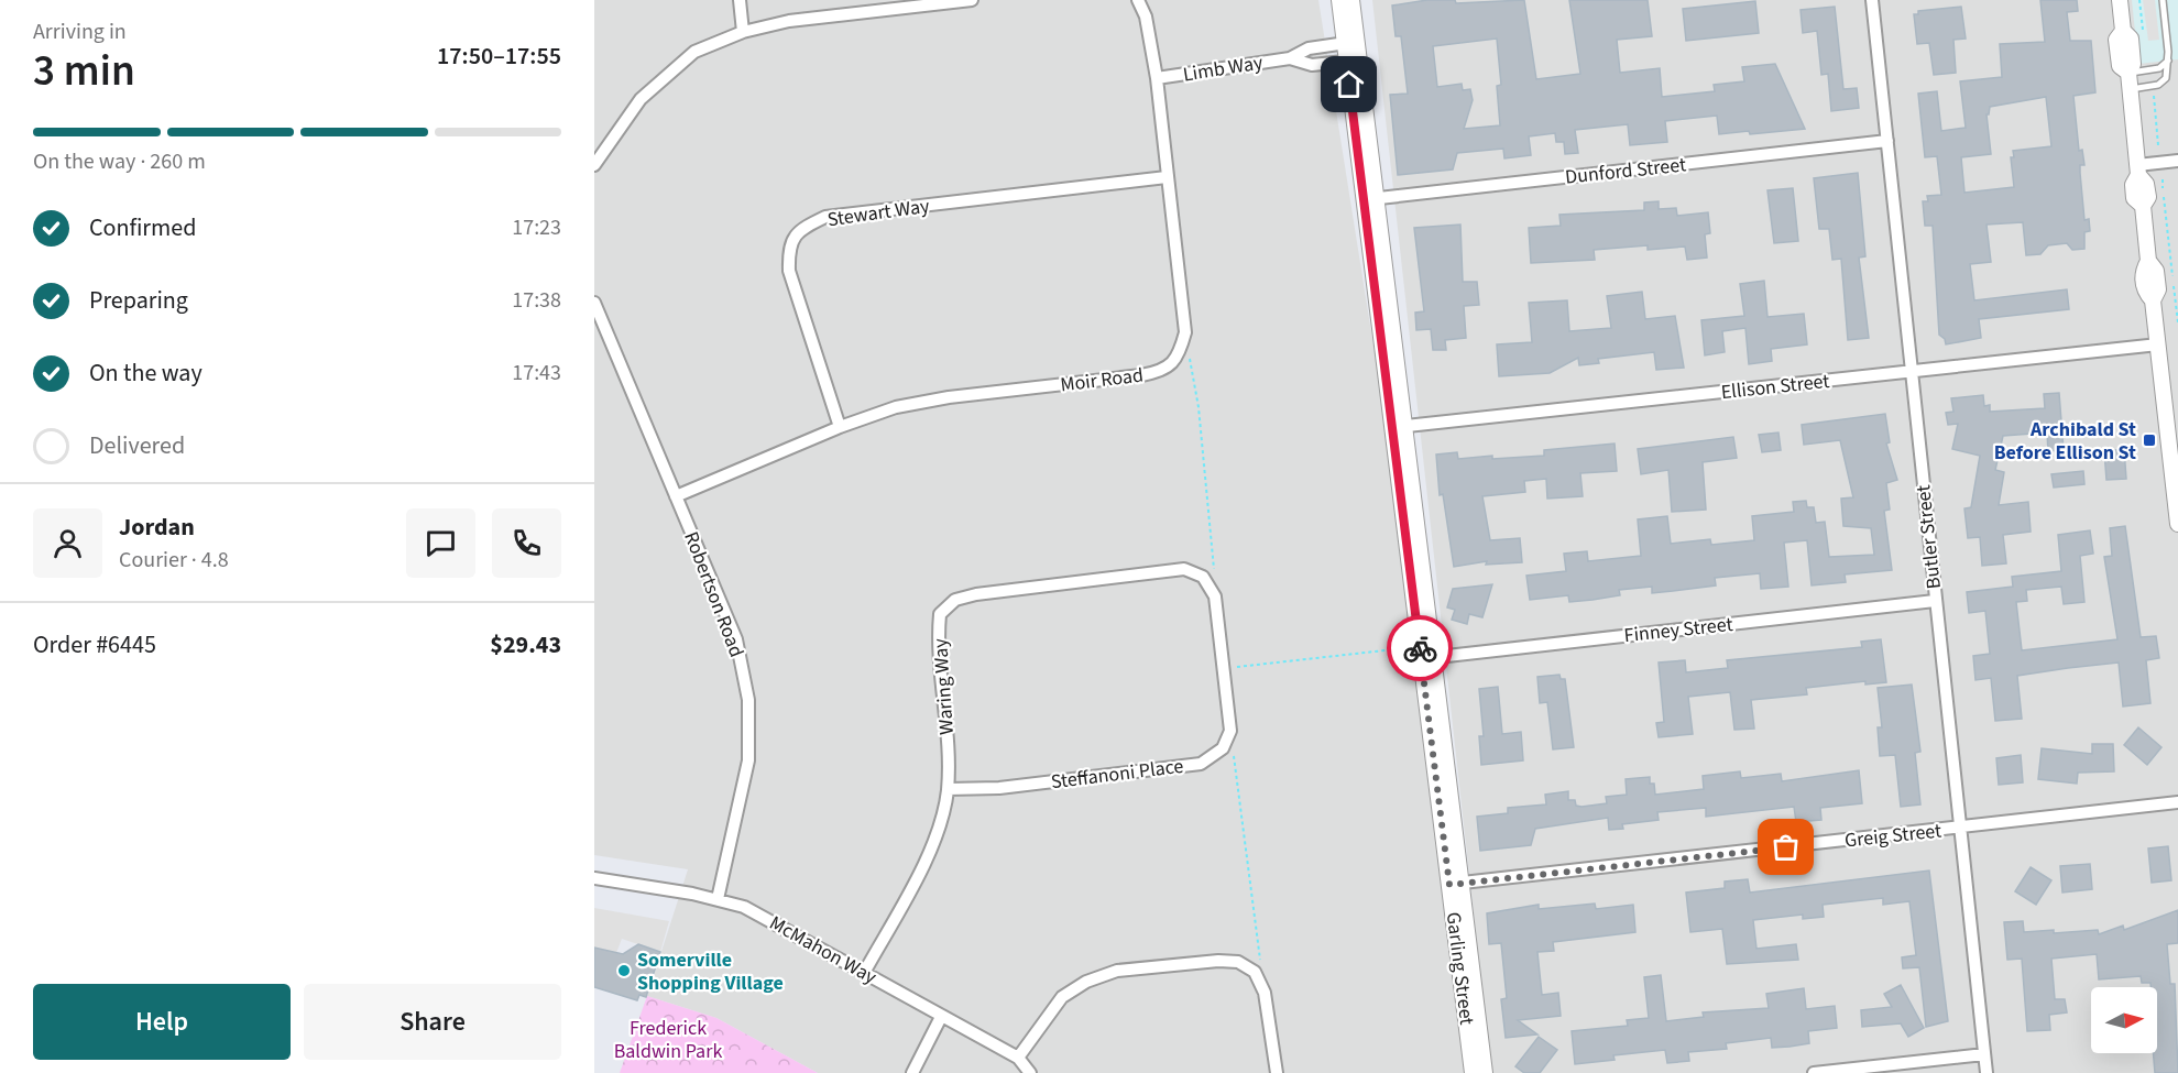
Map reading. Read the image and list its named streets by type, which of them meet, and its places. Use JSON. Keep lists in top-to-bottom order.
{
  "streets": {
    "street": [
      "Limb Way",
      "Dunford Street",
      "Stewart Way",
      "Moir Road",
      "Ellison Street",
      "Butler Street",
      "Robertson Road",
      "Finney Street",
      "Waring Way",
      "Steffanoni Place",
      "Greig Street",
      "McMahon Way",
      "Garling Street"
    ]
  },
  "crossings": [
    ["Limb Way", "Moir Road"],
    ["Limb Way", "Garling Street"],
    ["Dunford Street", "Butler Street"],
    ["Dunford Street", "Garling Street"],
    ["Stewart Way", "Moir Road"],
    ["Moir Road", "Robertson Road"],
    ["Ellison Street", "Butler Street"],
    ["Ellison Street", "Garling Street"],
    ["Butler Street", "Finney Street"],
    ["Butler Street", "Greig Street"],
    ["Robertson Road", "McMahon Way"],
    ["Finney Street", "Garling Street"],
    ["Waring Way", "Steffanoni Place"],
    ["Waring Way", "McMahon Way"],
    ["Greig Street", "Garling Street"]
  ],
  "parks": ["Frederick Baldwin Park"],
  "places": {
    "transit": ["Archibald St Before Ellison St"],
    "other": ["Somerville Shopping Village"]
  },
  "north": "right",
  "page": {
    "heading": ["3 min", "Arriving in", "17:50–17:55"],
    "panel": [
      "Jordan",
      "Courier · 4.8",
      "Order #6445",
      "$29.43"
    ],
    "bar": "On the way · 260 m",
    "list": [
      ["Confirmed", "17:23"],
      ["Preparing", "17:38"],
      ["On the way", "17:43"],
      "Delivered"
    ],
    "buttons": ["Help", "Share"]
  }
}
